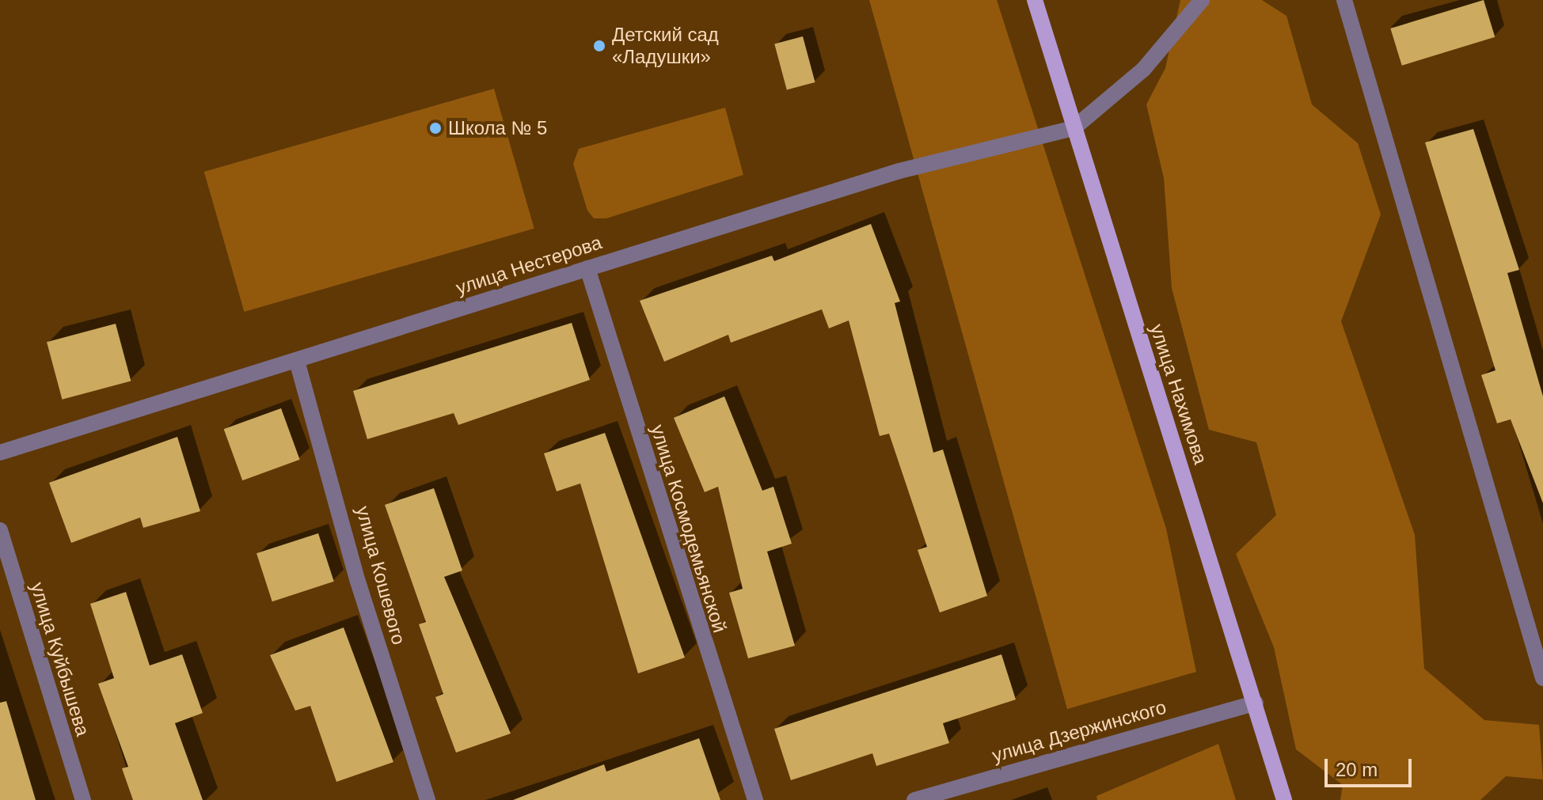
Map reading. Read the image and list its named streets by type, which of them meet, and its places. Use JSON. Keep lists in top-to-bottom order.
{
  "streets": {
    "main road": ["улица Нахимова"],
    "street": [
      "улица Нестерова",
      "улица Космодемьянской",
      "улица Кошевого",
      "улица Куйбышева",
      "улица Дзержинского"
    ]
  },
  "crossings": [
    ["улица Нестерова", "улица Нахимова"],
    ["улица Нестерова", "улица Космодемьянской"],
    ["улица Нестерова", "улица Кошевого"],
    ["улица Нахимова", "улица Дзержинского"]
  ],
  "places": ["Детский сад «Ладушки»", "Школа № 5"],
  "scale_bar": "20 m"
}
